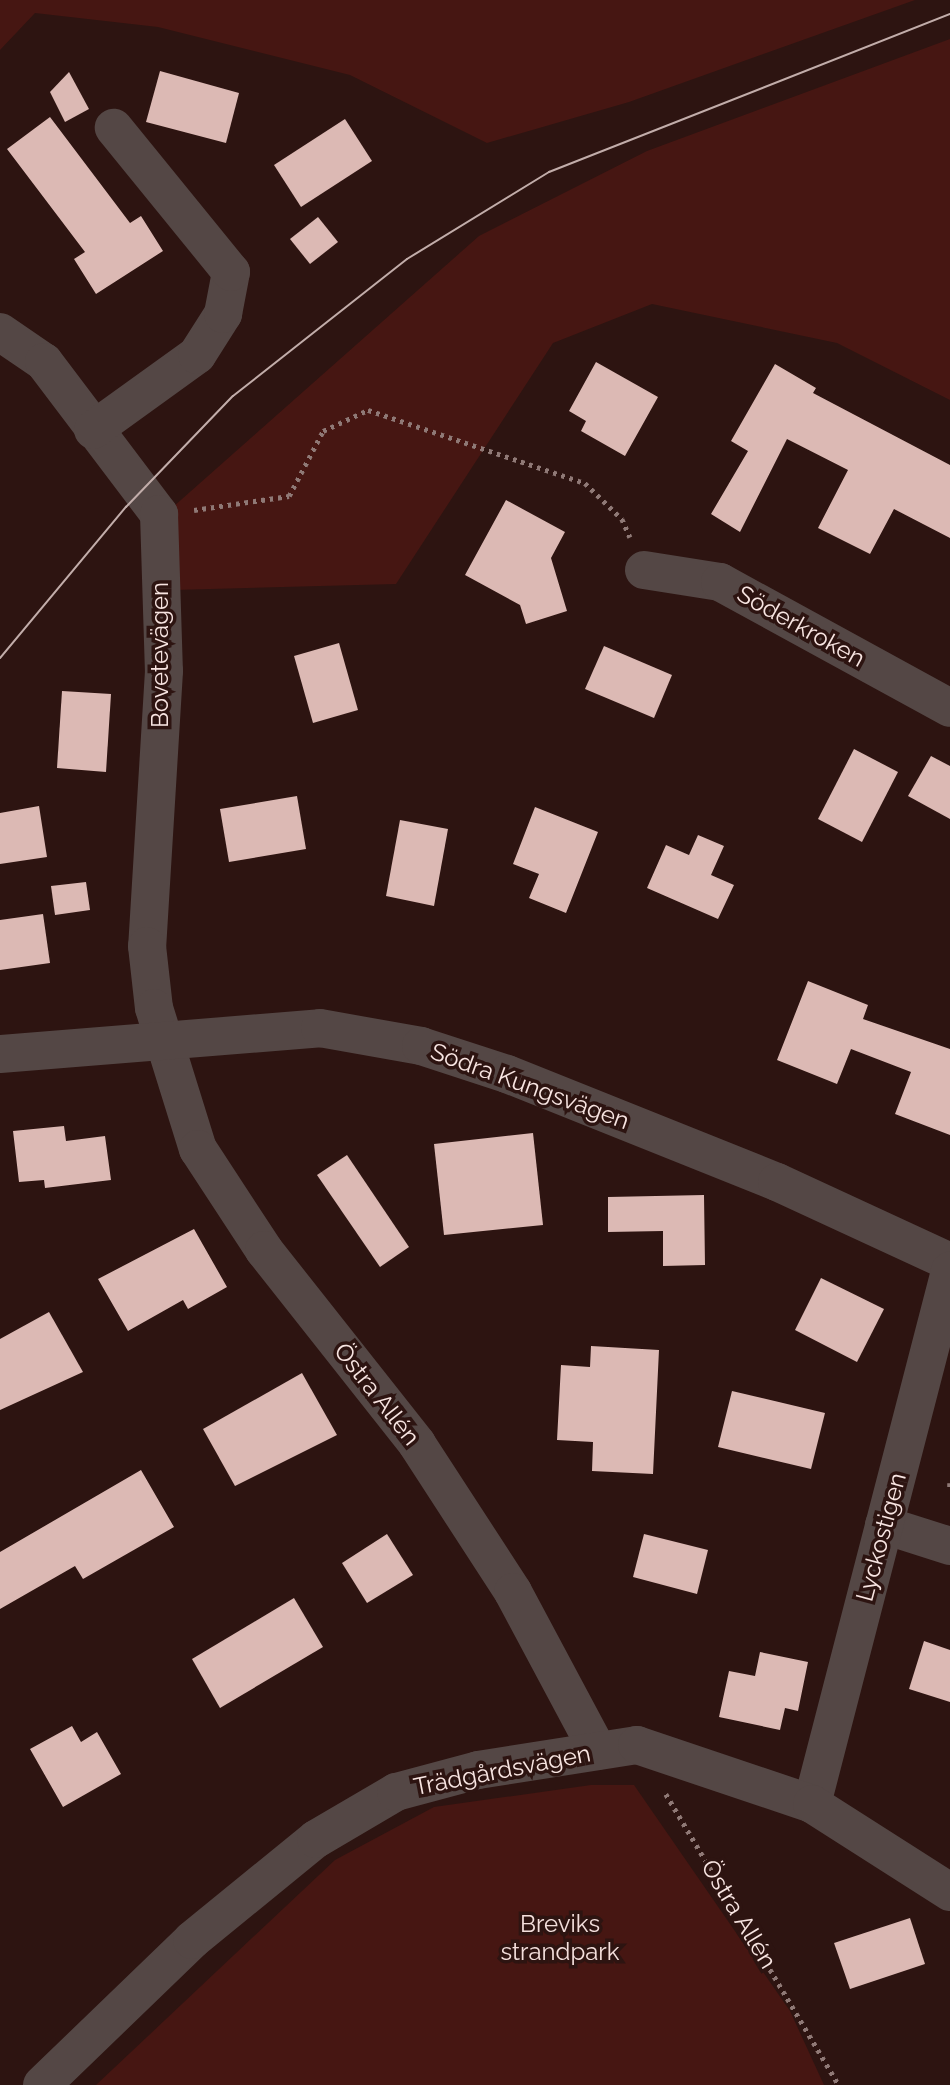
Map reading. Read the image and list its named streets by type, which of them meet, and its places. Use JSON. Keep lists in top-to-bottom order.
{
  "streets": {
    "street": [
      "Söderkroken",
      "Bovetevägen",
      "Södra Kungsvägen",
      "Östra Allén",
      "Lyckostigen",
      "Trädgårdsvägen"
    ]
  },
  "crossings": [
    ["Bovetevägen", "Södra Kungsvägen"],
    ["Bovetevägen", "Östra Allén"],
    ["Södra Kungsvägen", "Östra Allén"],
    ["Östra Allén", "Trädgårdsvägen"],
    ["Lyckostigen", "Trädgårdsvägen"]
  ],
  "parks": ["Breviks strandpark"]
}
